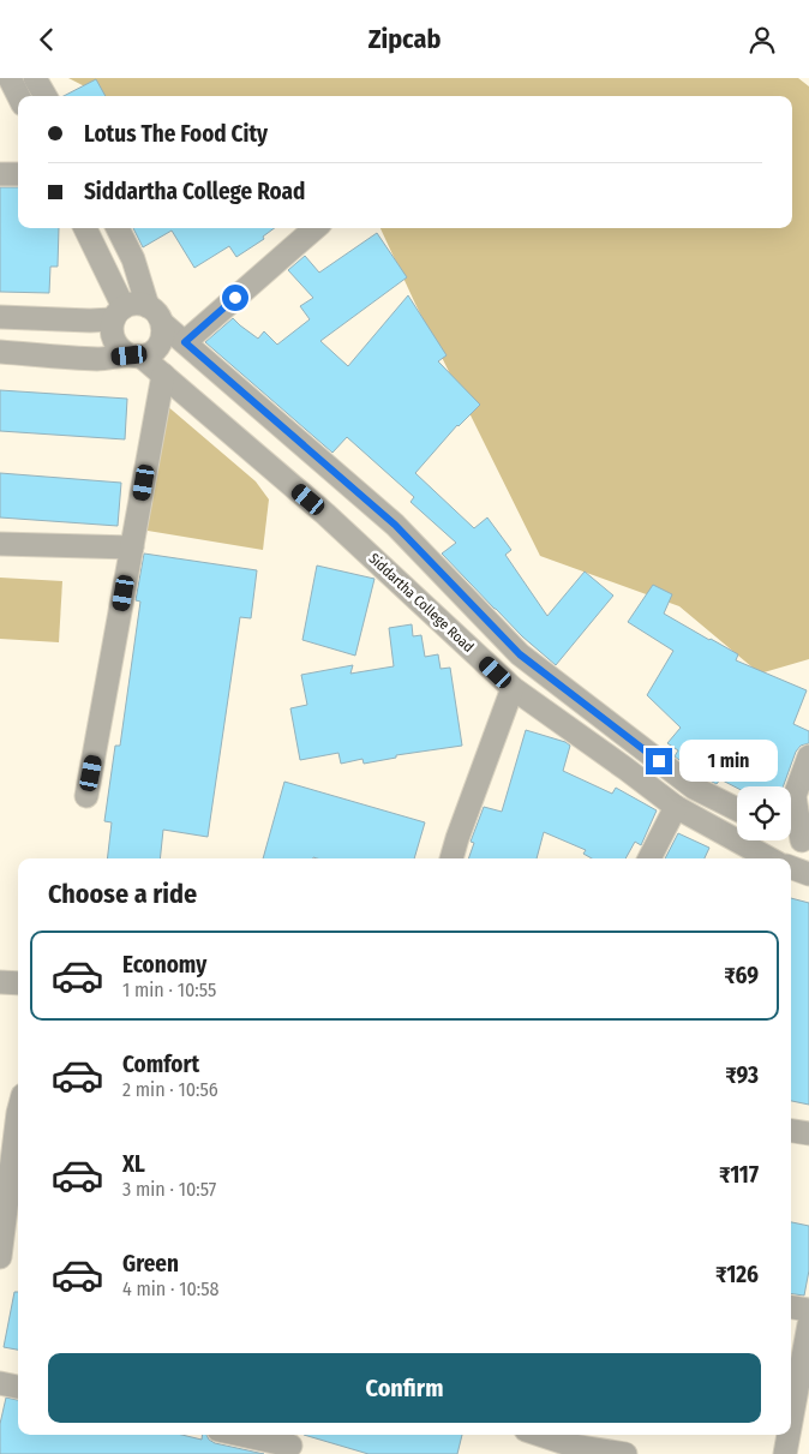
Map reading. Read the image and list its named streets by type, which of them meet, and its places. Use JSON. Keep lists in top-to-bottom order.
{
  "streets": {
    "street": ["Siddartha College Road"]
  },
  "page": {
    "header": "Zipcab",
    "banner": ["Lotus The Food City", "Siddartha College Road"],
    "bubble": "1 min",
    "heading": "Choose a ride",
    "list": [
      {
        "name": "Economy",
        "note": "1 min · 10:55",
        "value": "₹69"
      },
      {
        "name": "Comfort",
        "note": "2 min · 10:56",
        "value": "₹93"
      },
      {
        "name": "XL",
        "note": "3 min · 10:57",
        "value": "₹117"
      },
      {
        "name": "Green",
        "note": "4 min · 10:58",
        "value": "₹126"
      }
    ],
    "buttons": "Confirm"
  }
}
